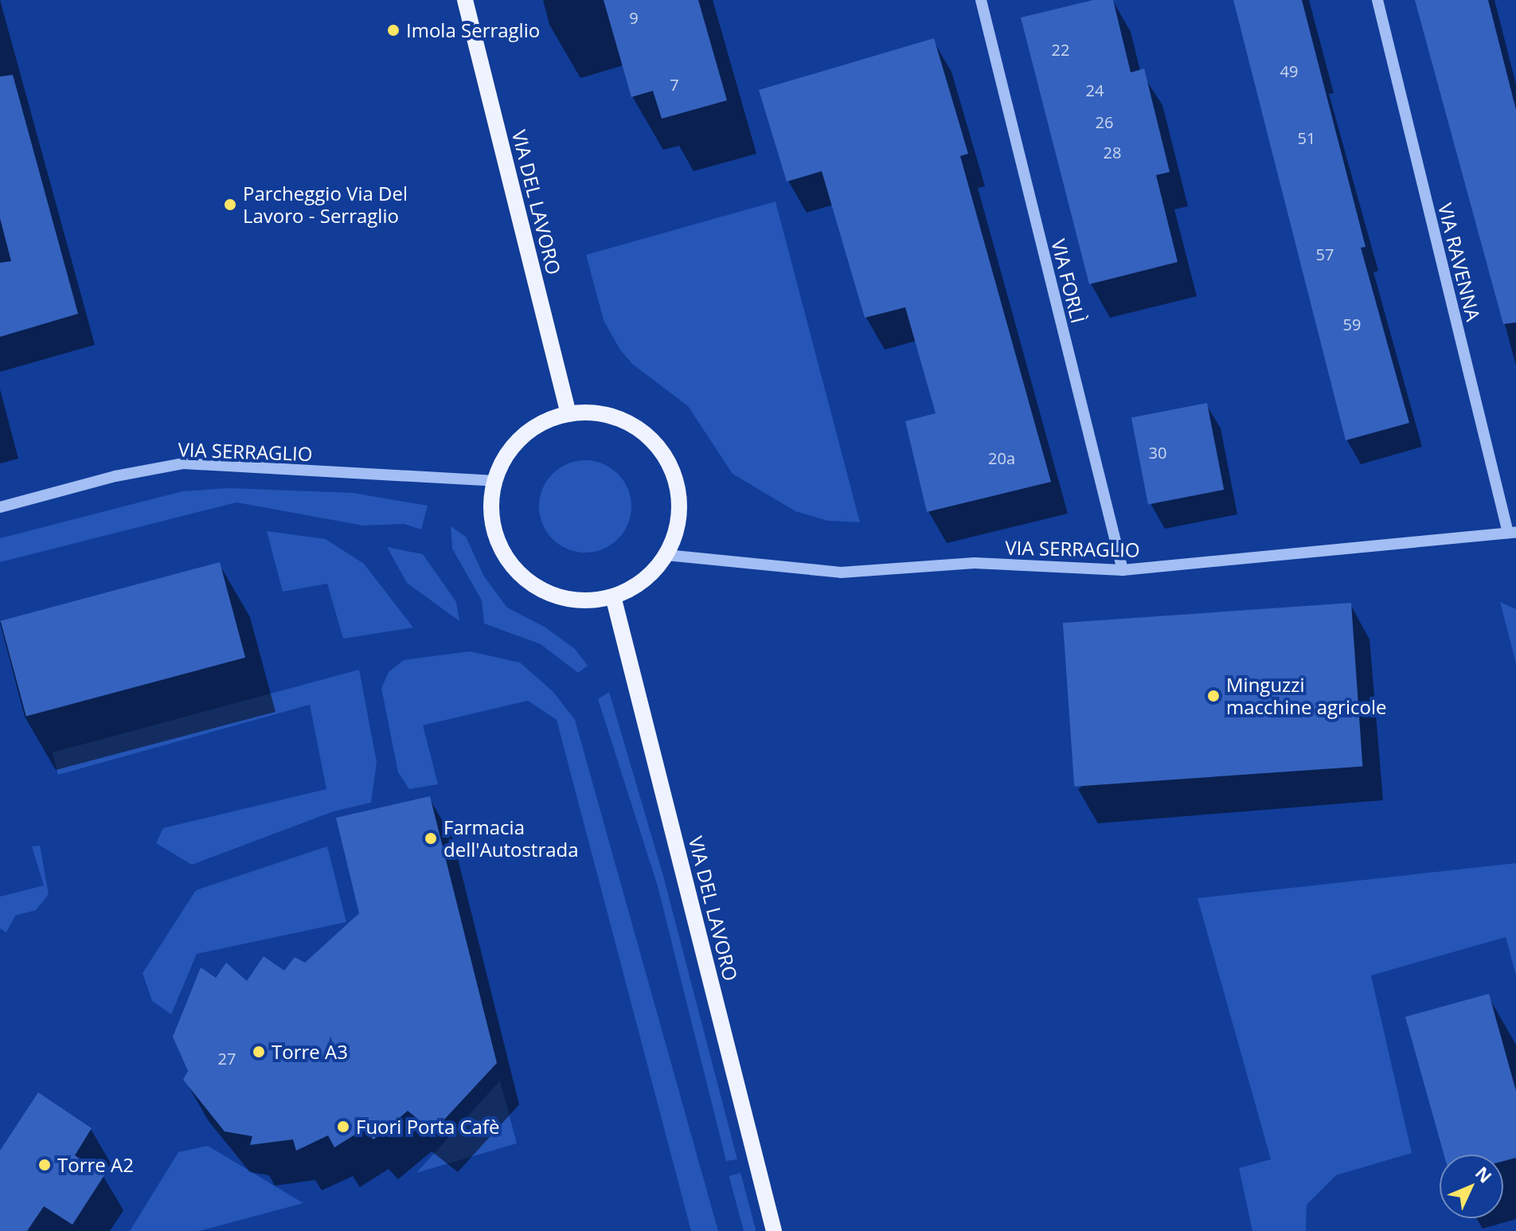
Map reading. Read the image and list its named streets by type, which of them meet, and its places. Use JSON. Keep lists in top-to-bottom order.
{
  "streets": {
    "main road": ["VIA DEL LAVORO"],
    "street": ["VIA RAVENNA", "VIA FORLÌ", "VIA SERRAGLIO"]
  },
  "crossings": [
    ["VIA DEL LAVORO", "VIA SERRAGLIO"],
    ["VIA RAVENNA", "VIA SERRAGLIO"],
    ["VIA FORLÌ", "VIA SERRAGLIO"]
  ],
  "places": [
    "Imola Serraglio",
    "Parcheggio Via Del Lavoro - Serraglio",
    "Minguzzi macchine agricole",
    "Farmacia dell'Autostrada",
    "Torre A3",
    "Fuori Porta Cafè",
    "Torre A2"
  ],
  "house_numbers": [
    "9",
    "22",
    "49",
    "7",
    "24",
    "26",
    "51",
    "28",
    "57",
    "59",
    "30",
    "20a",
    "27"
  ],
  "north": "top right"
}
